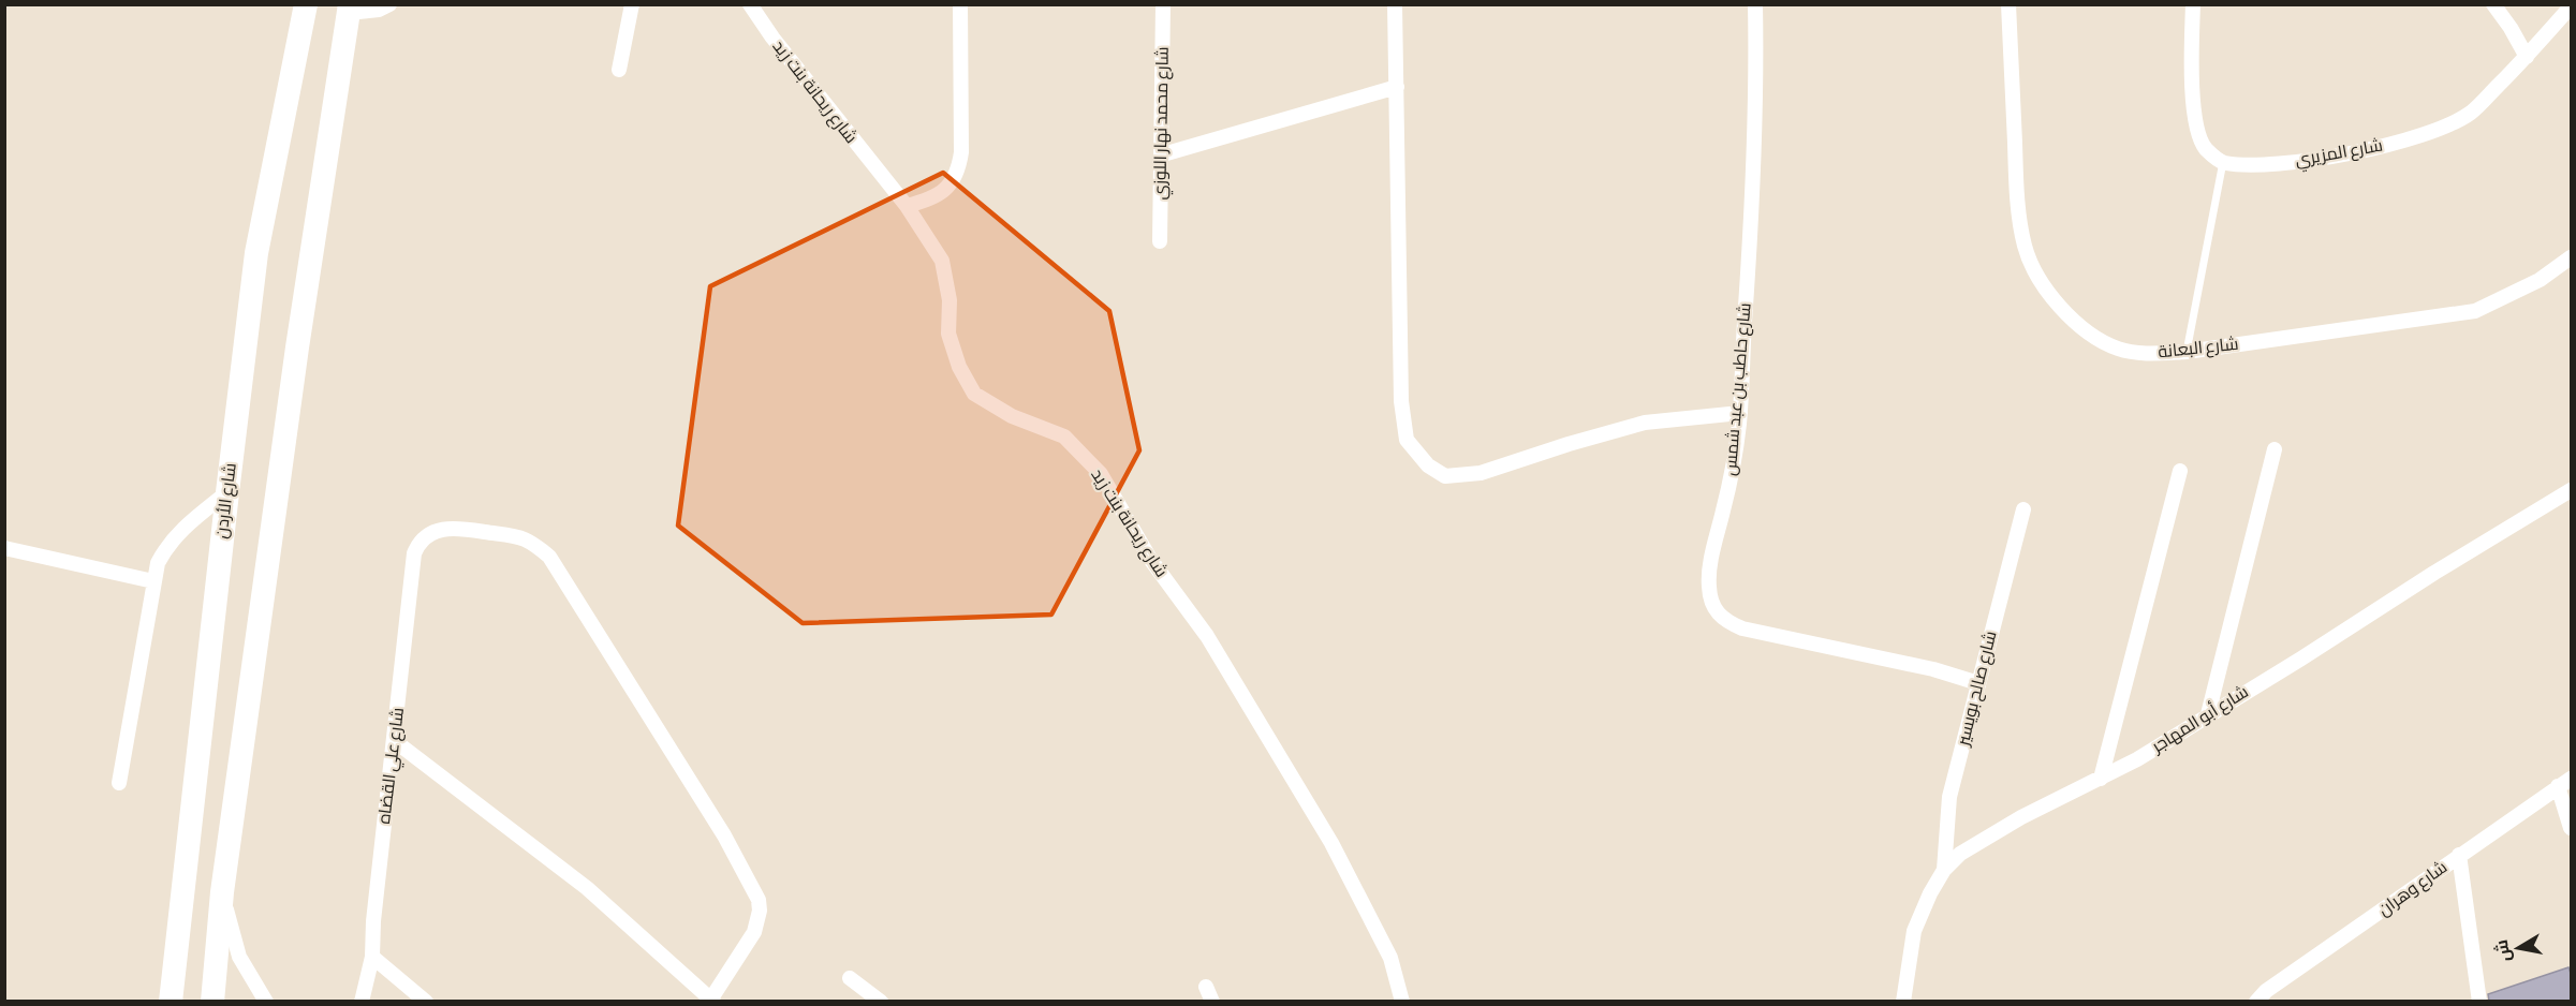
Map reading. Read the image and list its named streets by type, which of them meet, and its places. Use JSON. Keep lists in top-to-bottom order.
{
  "streets": {
    "highway": ["شارع الأردن"],
    "street": [
      "شارع ريحانة بنت زيد",
      "شارع محمد نهار اللوزي",
      "شارع المزيري",
      "شارع البعانة",
      "شارع حاطب بن عبد شمس",
      "شارع صالح بويسير",
      "شارع أبو المهاجر",
      "شارع علي القضاه",
      "شارع وهران"
    ]
  },
  "crossings": [
    ["شارع حاطب بن عبد شمس", "شارع صالح بويسير"],
    ["شارع صالح بويسير", "شارع أبو المهاجر"]
  ],
  "north": "left"
}
